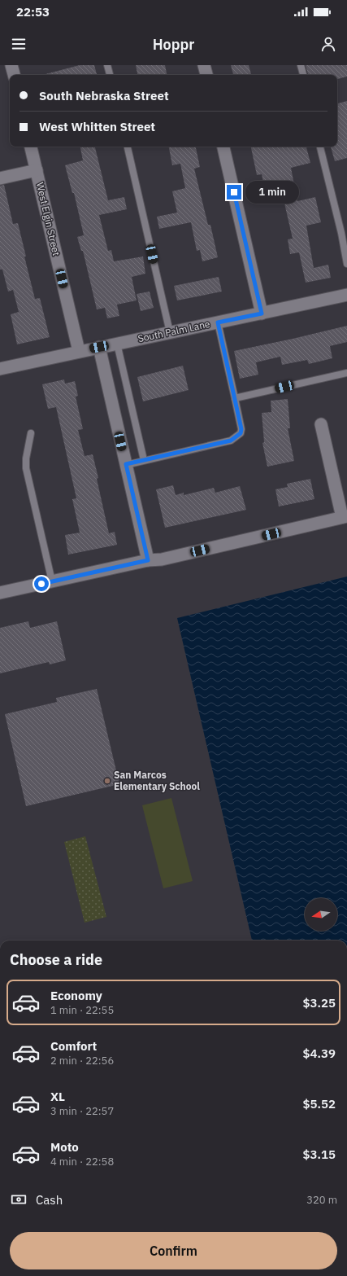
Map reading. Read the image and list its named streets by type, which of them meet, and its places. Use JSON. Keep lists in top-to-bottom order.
{
  "streets": {
    "street": ["West Elgin Street", "South Palm Lane"]
  },
  "crossings": [
    ["West Elgin Street", "South Palm Lane"]
  ],
  "places": ["San Marcos Elementary School"],
  "north": "left",
  "page": {
    "status": "22:53",
    "header": "Hoppr",
    "banner": ["South Nebraska Street", "West Whitten Street"],
    "bubble": "1 min",
    "heading": "Choose a ride",
    "list": [
      {
        "name": "Economy",
        "note": "1 min · 22:55",
        "value": "$3.25"
      },
      {
        "name": "Comfort",
        "note": "2 min · 22:56",
        "value": "$4.39"
      },
      {
        "name": "XL",
        "note": "3 min · 22:57",
        "value": "$5.52"
      },
      {
        "name": "Moto",
        "note": "4 min · 22:58",
        "value": "$3.15"
      }
    ],
    "pay": ["Cash", "320 m"],
    "buttons": "Confirm"
  }
}
